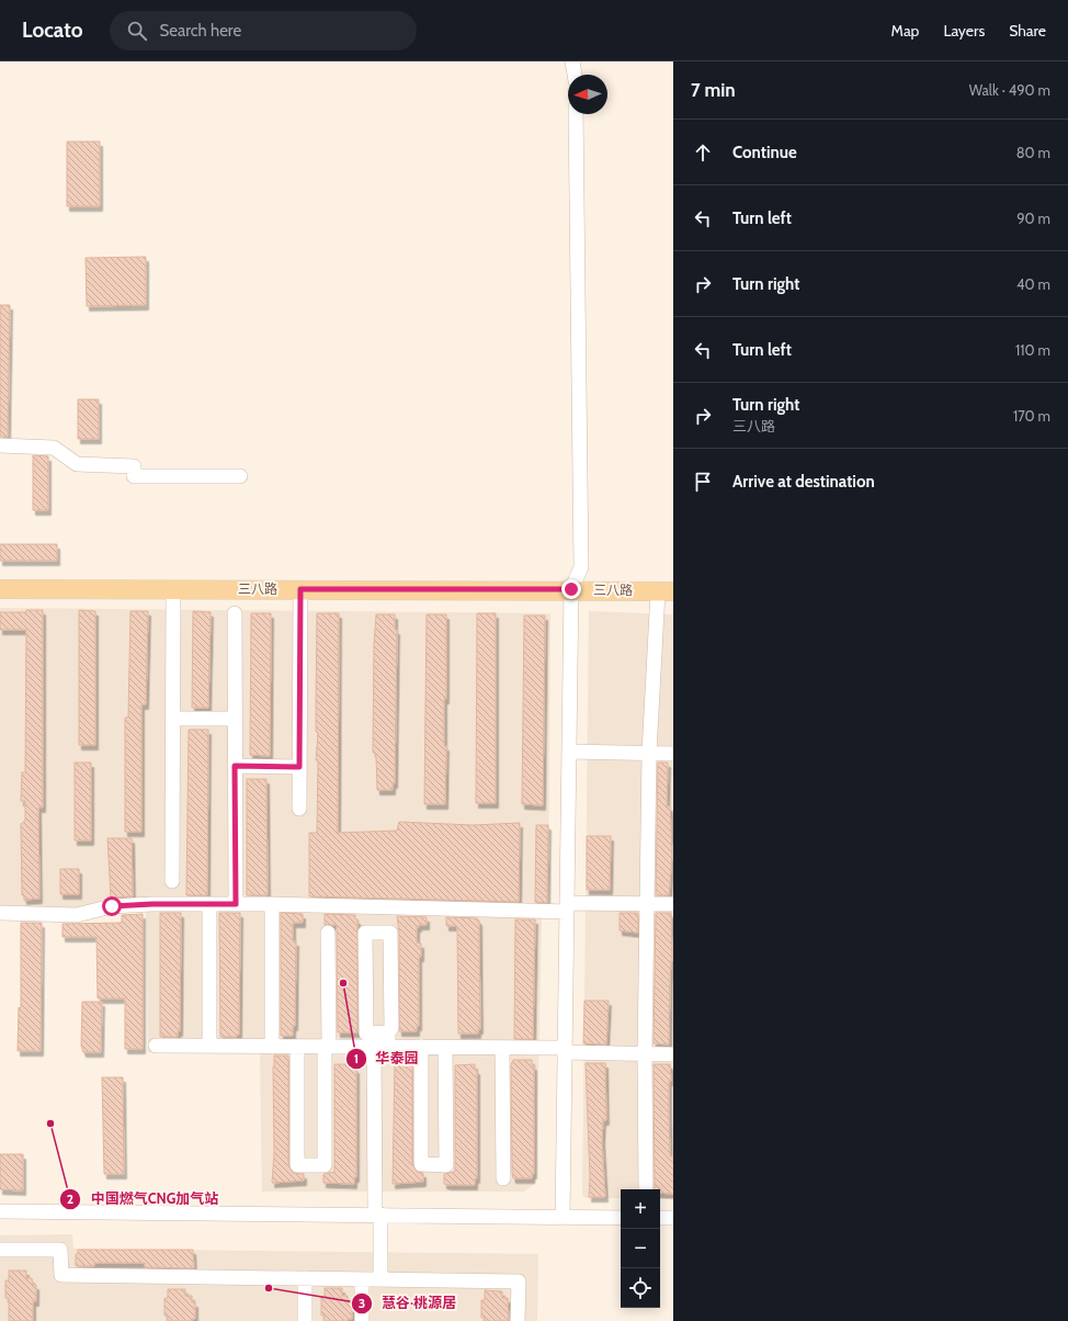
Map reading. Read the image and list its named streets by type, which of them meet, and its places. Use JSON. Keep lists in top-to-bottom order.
{
  "streets": {
    "main road": ["三八路"]
  },
  "places": ["华泰园", "中国燃气CNG加气站", "慧谷·桃源居"],
  "north": "left",
  "page": {
    "header": "Locato",
    "search": "Search here",
    "nav": ["Map", "Layers", "Share"],
    "heading": ["7 min", "Walk · 490 m"],
    "list": [
      ["Continue", "80 m"],
      ["Turn left", "90 m"],
      ["Turn right", "40 m"],
      ["Turn left", "110 m"],
      ["Turn right", "三八路", "170 m"],
      "Arrive at destination"
    ],
    "map_buttons": ["+", "−"]
  }
}
